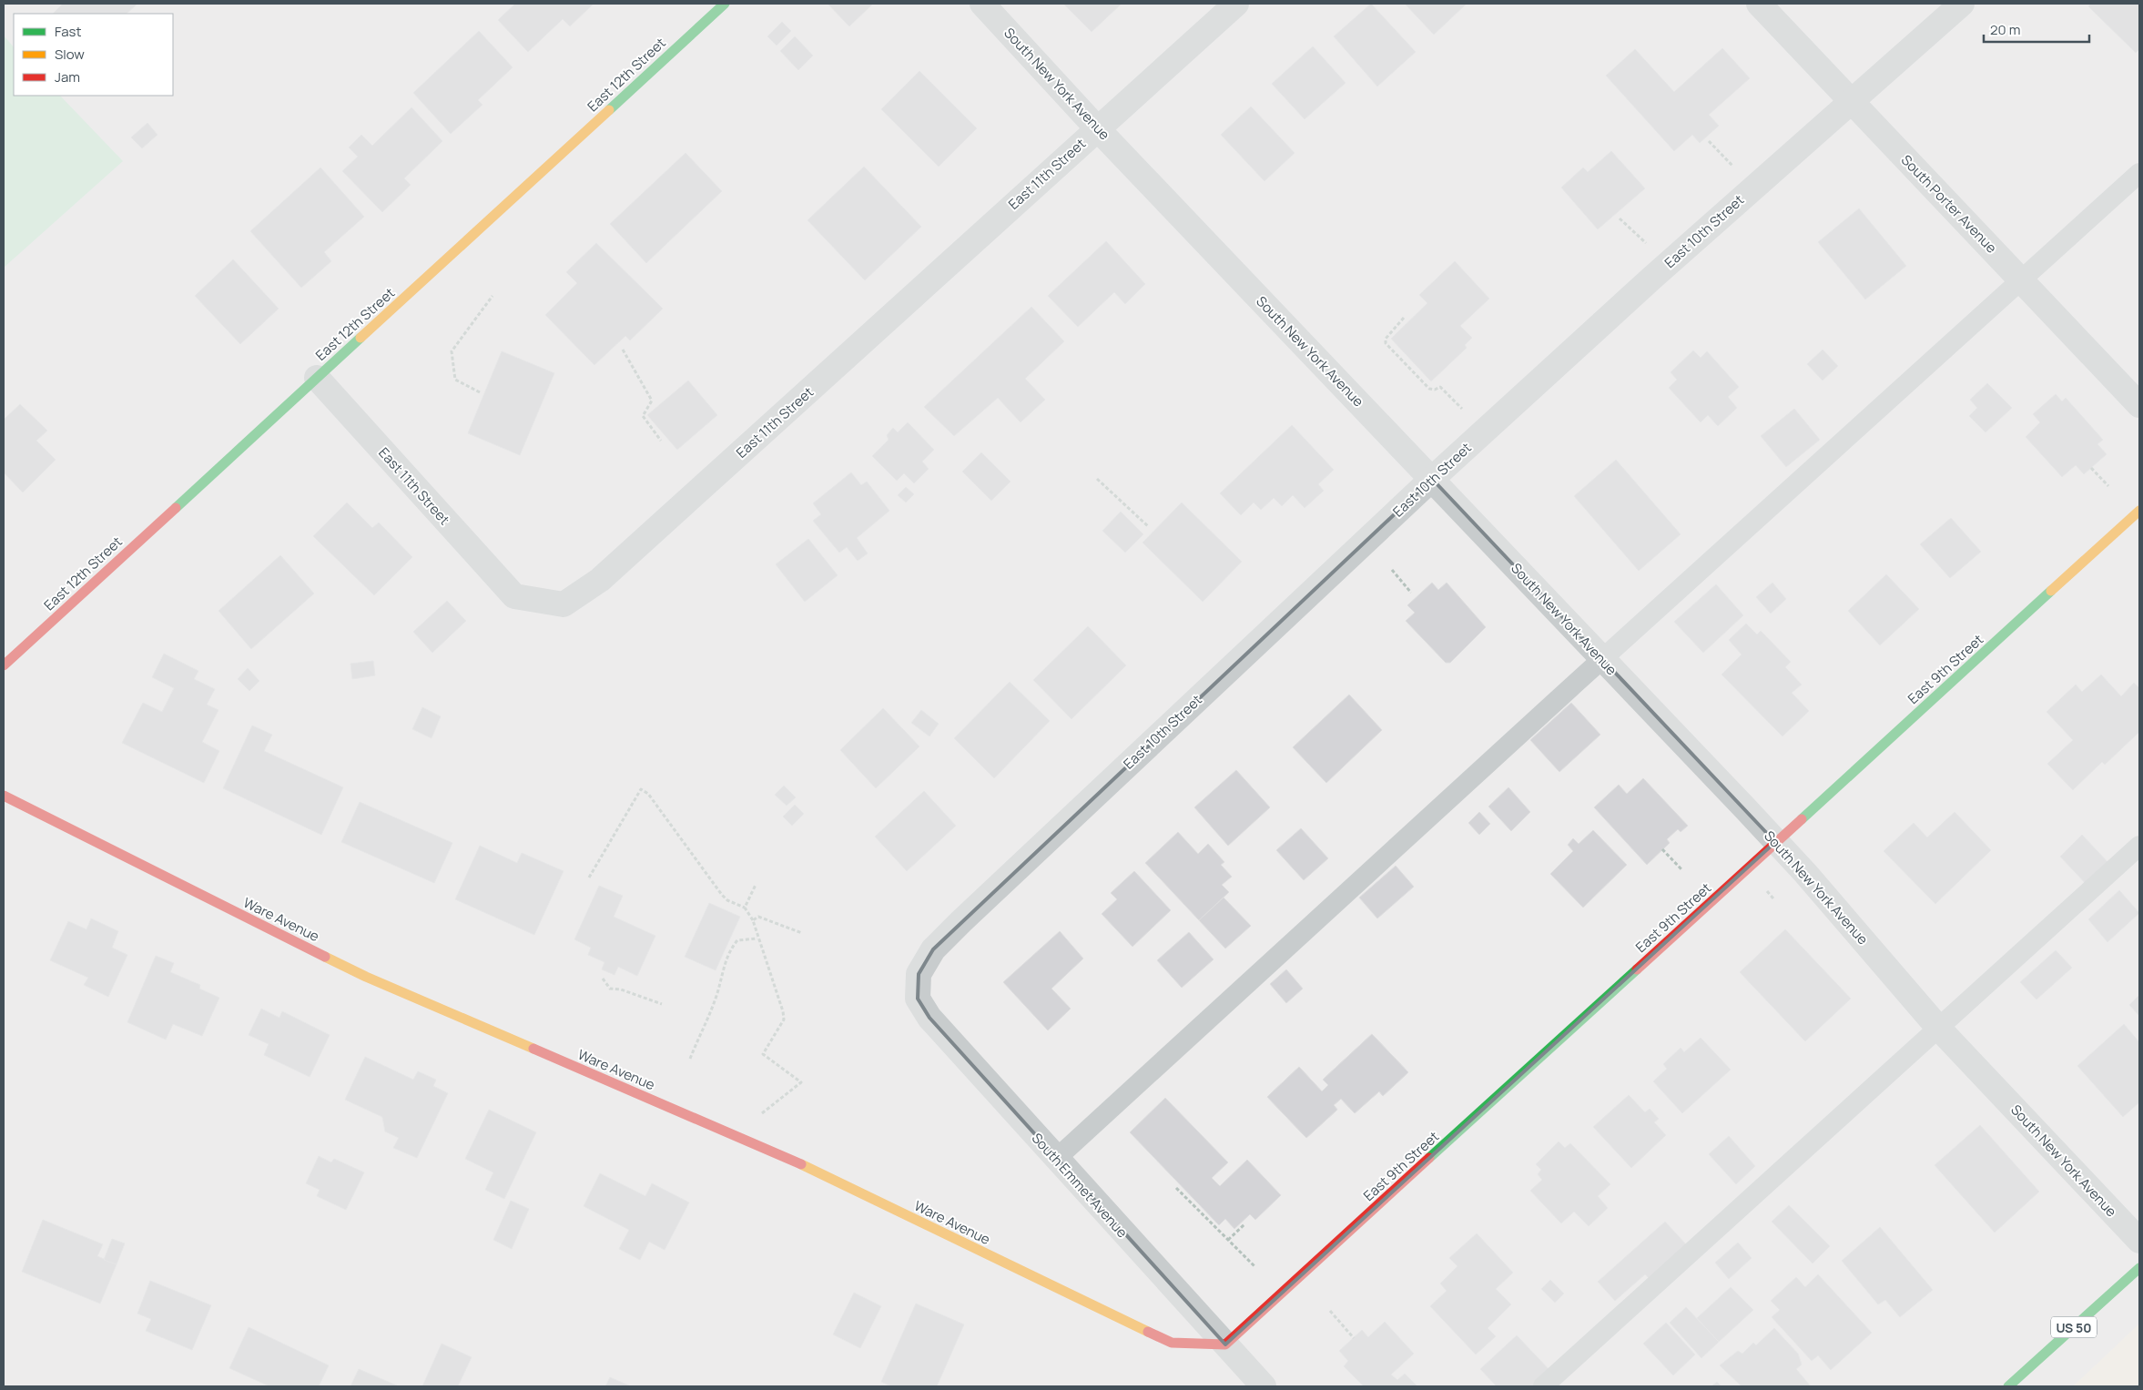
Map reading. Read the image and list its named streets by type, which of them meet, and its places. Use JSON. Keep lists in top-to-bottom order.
{
  "streets": {
    "main road": [
      "East 12th Street",
      "East 9th Street",
      "Ware Avenue",
      "US 50"
    ],
    "street": [
      "South New York Avenue",
      "East 11th Street",
      "South Porter Avenue",
      "East 10th Street",
      "South Emmet Avenue"
    ]
  },
  "crossings": [
    ["East 12th Street", "East 11th Street"],
    ["South New York Avenue", "East 11th Street"],
    ["South New York Avenue", "East 10th Street"],
    ["South New York Avenue", "East 9th Street"],
    ["South Porter Avenue", "East 10th Street"],
    ["East 10th Street", "South Emmet Avenue"],
    ["East 9th Street", "Ware Avenue"],
    ["East 9th Street", "South Emmet Avenue"],
    ["Ware Avenue", "South Emmet Avenue"]
  ],
  "legend": ["Fast", "Slow", "Jam"],
  "scale_bar": "20 m"
}
